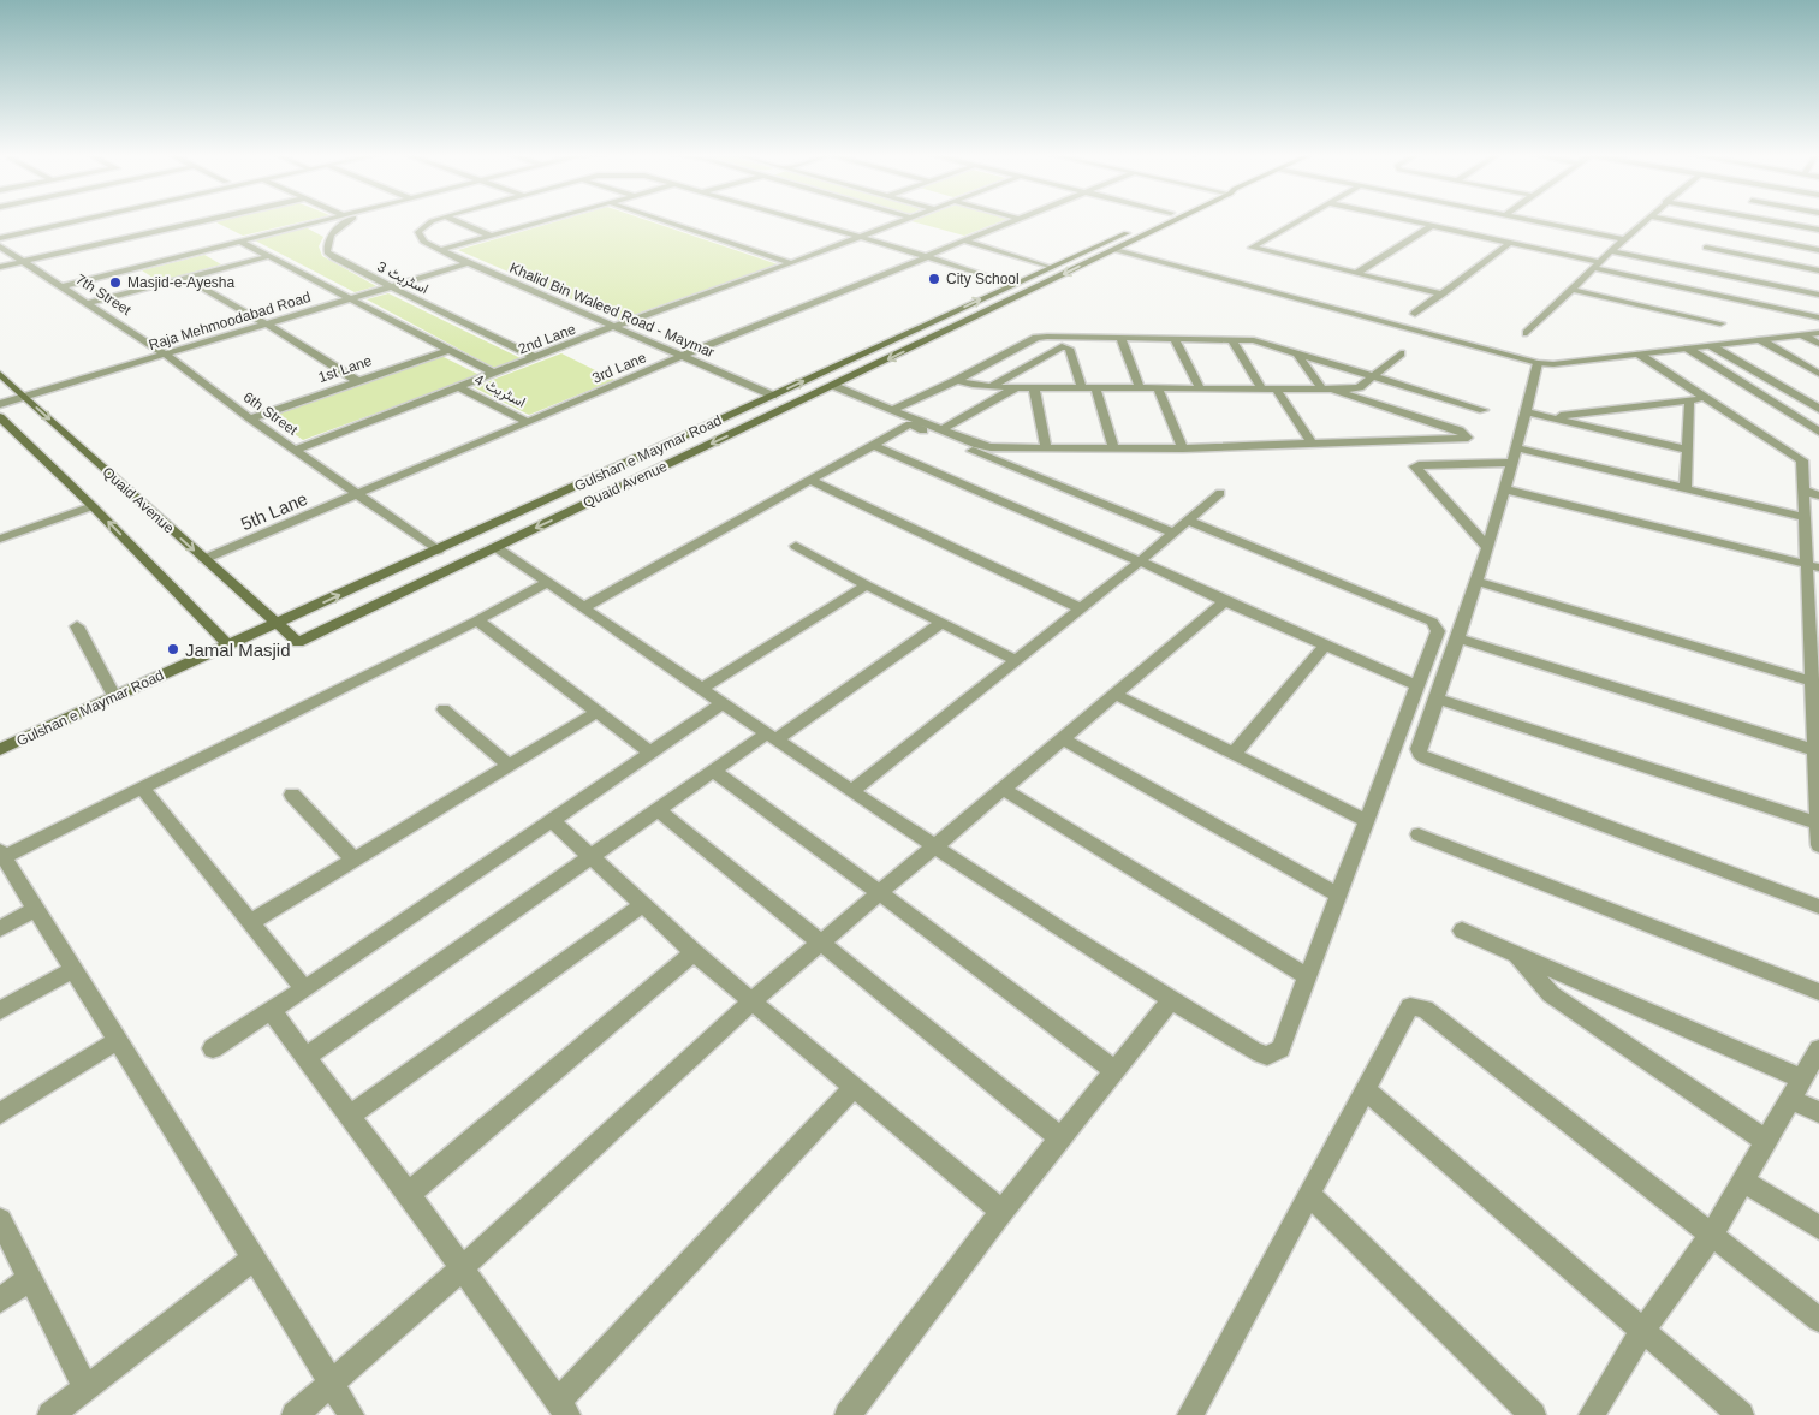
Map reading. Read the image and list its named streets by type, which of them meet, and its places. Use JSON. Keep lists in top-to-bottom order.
{
  "streets": {
    "main road": ["Gulshan e Maymar Road", "Quaid Avenue"],
    "street": [
      "اسٹریٹ 3",
      "7th Street",
      "Khalid Bin Waleed Road - Maymar",
      "Raja Mehmoodabad Road",
      "2nd Lane",
      "3rd Lane",
      "1st Lane",
      "اسٹریٹ 4",
      "6th Street",
      "5th Lane"
    ]
  },
  "crossings": [
    ["اسٹریٹ 3", "Raja Mehmoodabad Road"],
    ["اسٹریٹ 3", "2nd Lane"],
    ["7th Street", "Raja Mehmoodabad Road"],
    ["7th Street", "6th Street"],
    ["Khalid Bin Waleed Road - Maymar", "Raja Mehmoodabad Road"],
    ["Khalid Bin Waleed Road - Maymar", "2nd Lane"],
    ["Khalid Bin Waleed Road - Maymar", "3rd Lane"],
    ["Khalid Bin Waleed Road - Maymar", "Gulshan e Maymar Road"],
    ["Raja Mehmoodabad Road", "6th Street"],
    ["Raja Mehmoodabad Road", "Quaid Avenue"],
    ["2nd Lane", "اسٹریٹ 4"],
    ["2nd Lane", "6th Street"],
    ["3rd Lane", "اسٹریٹ 4"],
    ["3rd Lane", "6th Street"],
    ["3rd Lane", "5th Lane"],
    ["1st Lane", "6th Street"],
    ["6th Street", "5th Lane"],
    ["Gulshan e Maymar Road", "Quaid Avenue"],
    ["Quaid Avenue", "5th Lane"]
  ],
  "places": ["City School", "Masjid-e-Ayesha", "Jamal Masjid"]
}
